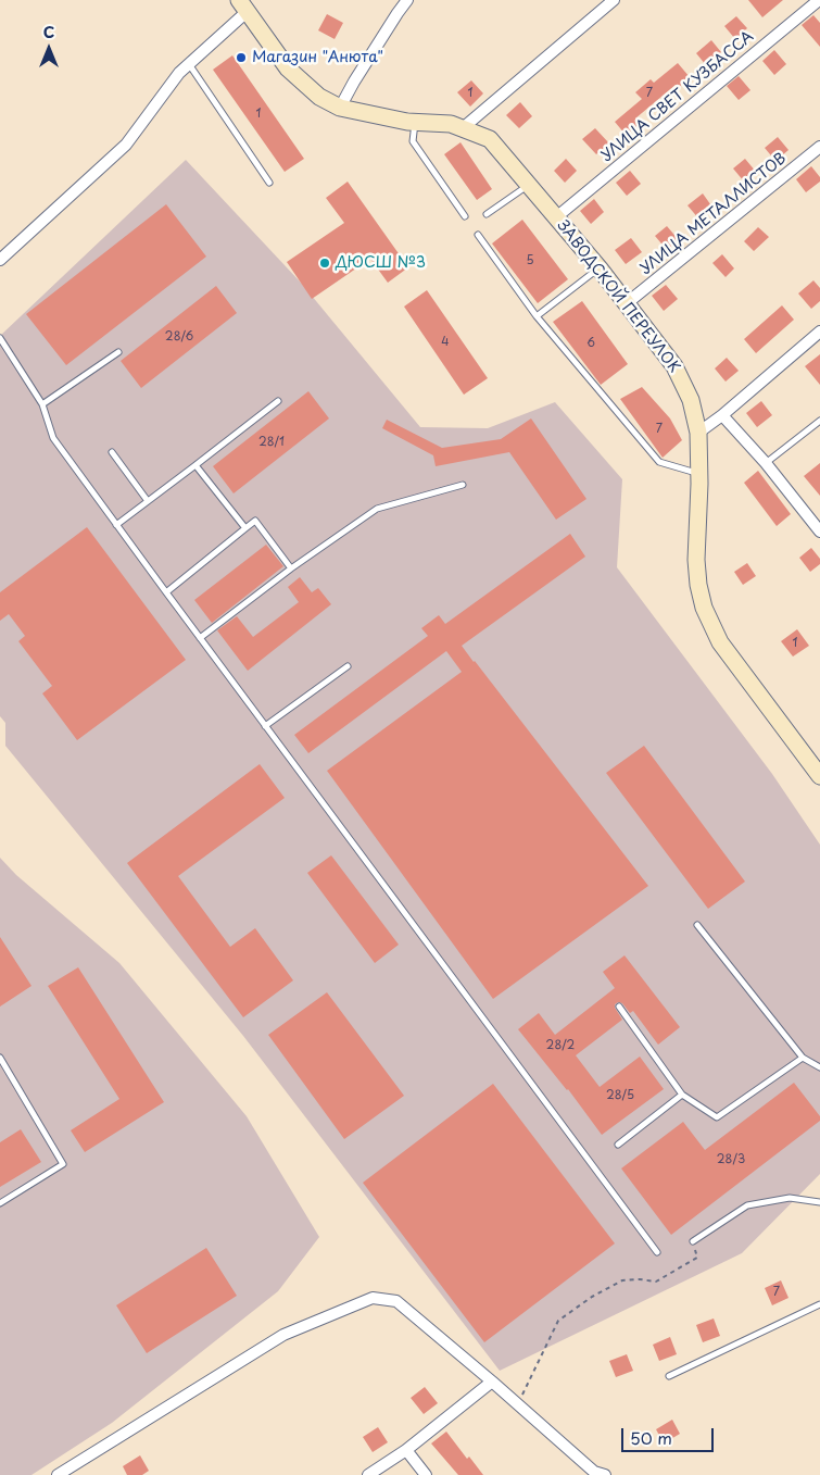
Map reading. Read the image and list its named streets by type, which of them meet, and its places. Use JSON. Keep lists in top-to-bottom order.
{
  "streets": {
    "main road": ["ЗАВОДСКОЙ ПЕРЕУЛОК"],
    "street": ["УЛИЦА СВЕТ КУЗБАССА", "УЛИЦА МЕТАЛЛИСТОВ"]
  },
  "crossings": [
    ["УЛИЦА СВЕТ КУЗБАССА", "ЗАВОДСКОЙ ПЕРЕУЛОК"],
    ["УЛИЦА МЕТАЛЛИСТОВ", "ЗАВОДСКОЙ ПЕРЕУЛОК"]
  ],
  "places": ["Магазин \"Анюта\"", "ДЮСШ №3"],
  "house_numbers": [
    "1",
    "7",
    "1",
    "5",
    "28/6",
    "4",
    "6",
    "7",
    "28/1",
    "1",
    "28/2",
    "28/5",
    "28/3",
    "7"
  ],
  "scale_bar": "50 m",
  "north": "top"
}
